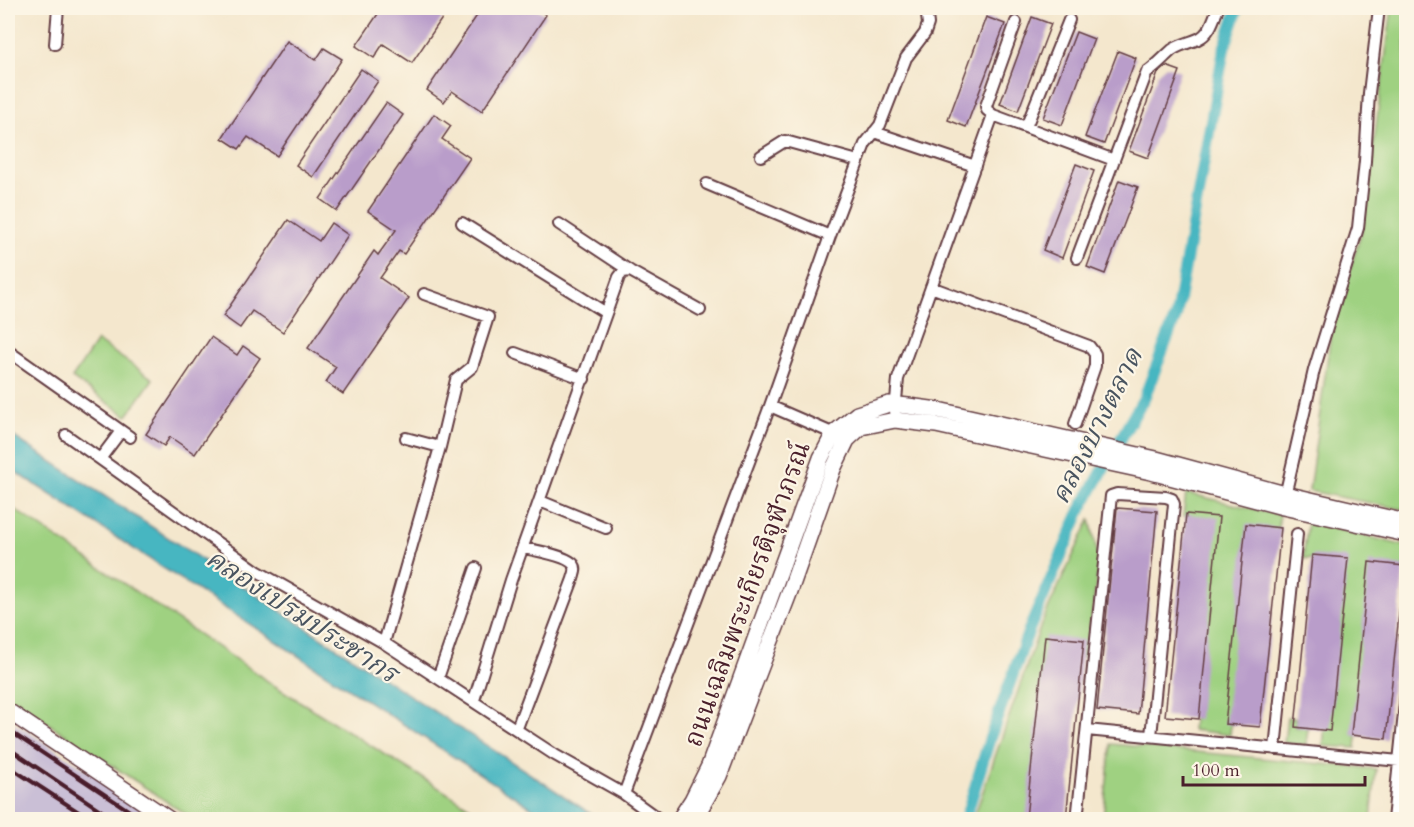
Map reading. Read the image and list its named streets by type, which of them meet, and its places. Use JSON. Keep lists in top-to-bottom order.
{
  "streets": {
    "street": ["ถนนเฉลิมพระเกียรติจุฬาภรณ์"]
  },
  "water": ["คลองบางตลาด", "คลองเปรมประชากร"],
  "scale_bar": "100 m"
}
